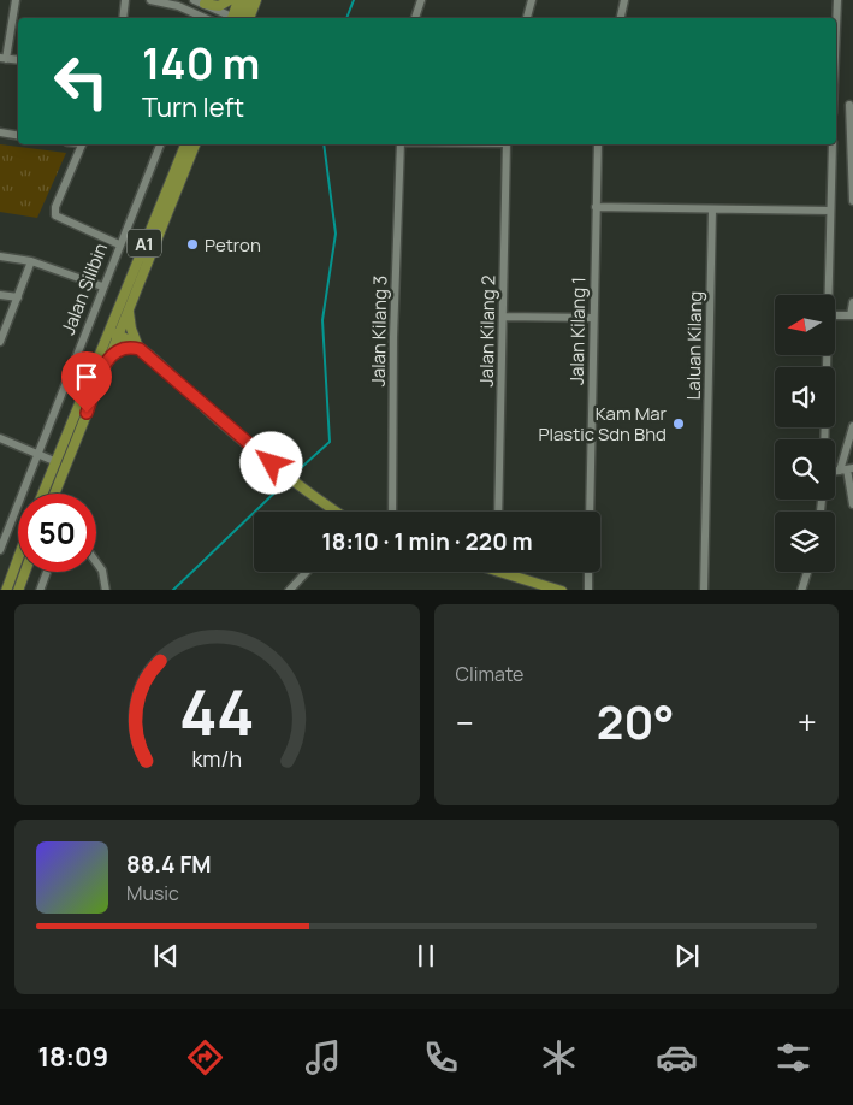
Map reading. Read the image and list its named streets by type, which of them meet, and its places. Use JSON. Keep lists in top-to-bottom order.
{
  "streets": {
    "main road": ["A1", "Jalan Silibin"],
    "street": [
      "Jalan Kilang 3",
      "Jalan Kilang 2",
      "Jalan Kilang 1",
      "Laluan Kilang"
    ]
  },
  "places": ["Petron", "Kam Mar Plastic Sdn Bhd"],
  "north": "left",
  "page": {
    "turn": ["140 m", "Turn left"],
    "limit": "50",
    "trip": "18:10 · 1 min · 220 m",
    "tile": "Climate",
    "heat": ["−", "20°", "+"],
    "song": ["88.4 FM", "Music"],
    "tabs": "18:09",
    "gauge": ["44", "km/h"]
  }
}
